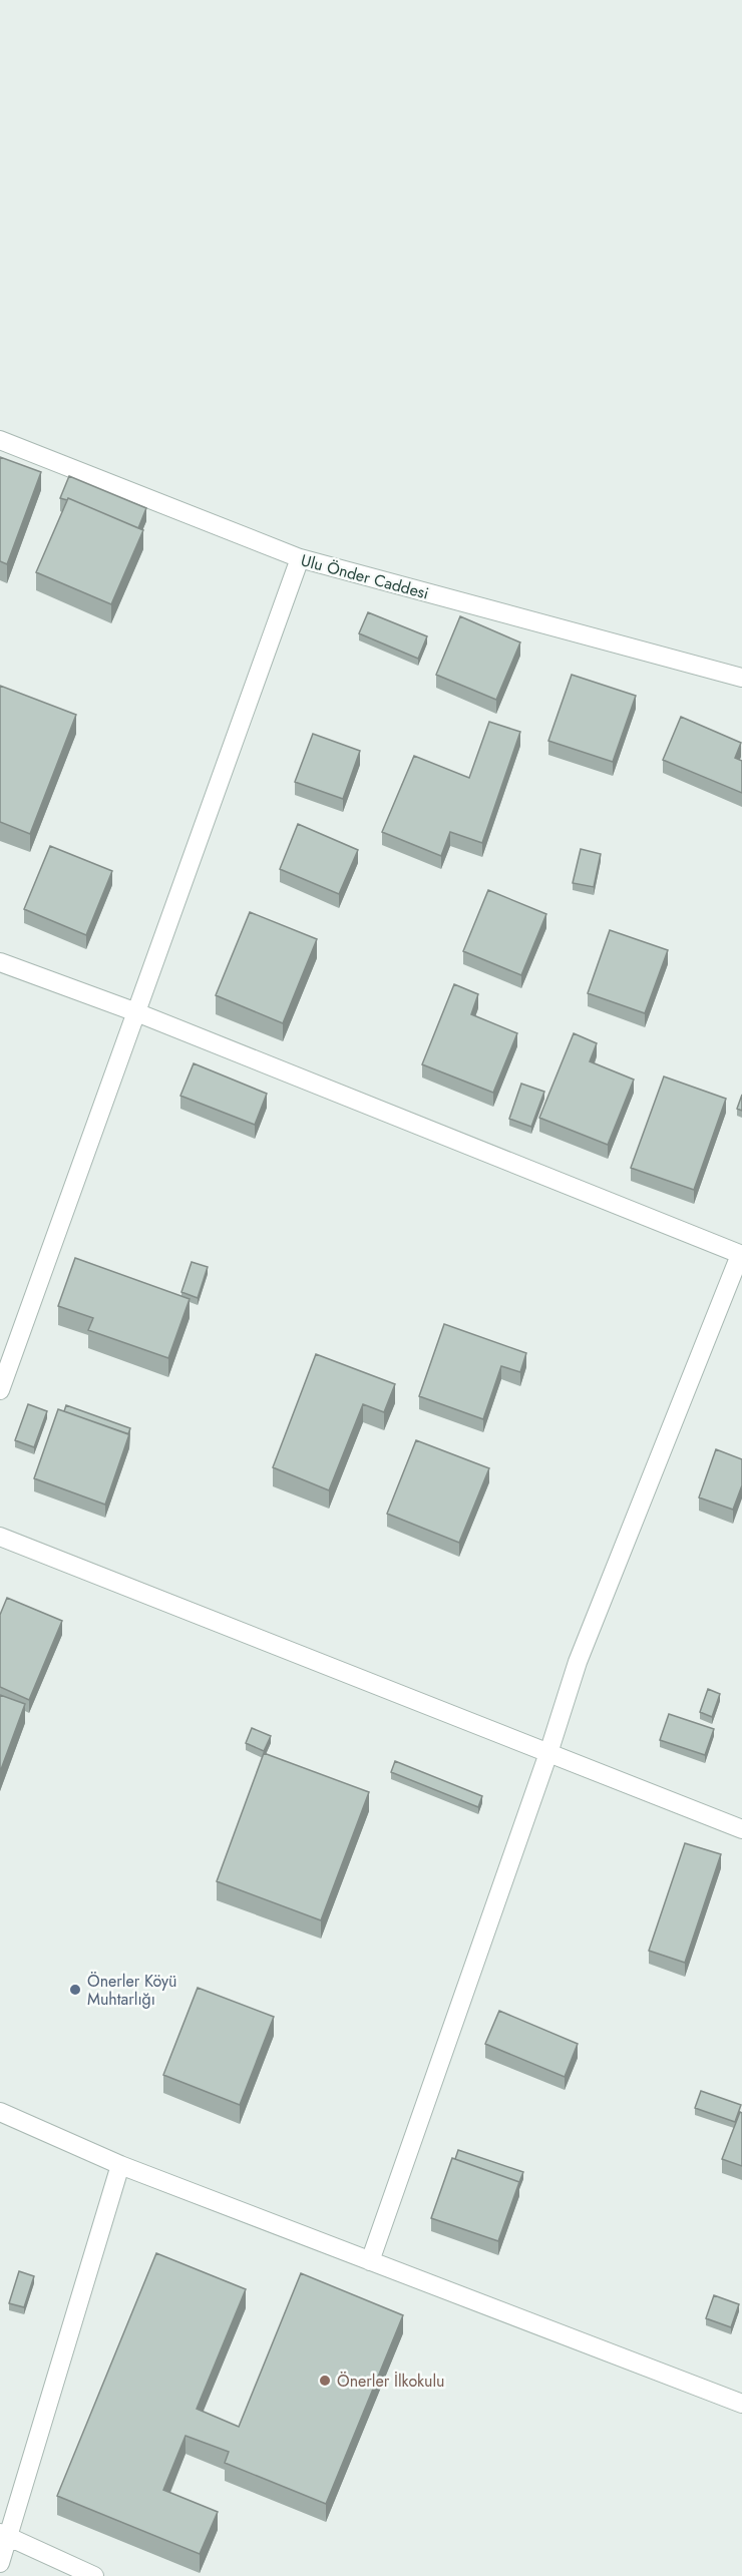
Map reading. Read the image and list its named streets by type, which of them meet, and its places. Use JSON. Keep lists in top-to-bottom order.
{
  "streets": {
    "street": ["Ulu Önder Caddesi"]
  },
  "places": ["Önerler Köyü Muhtarlığı", "Önerler İlkokulu"]
}
